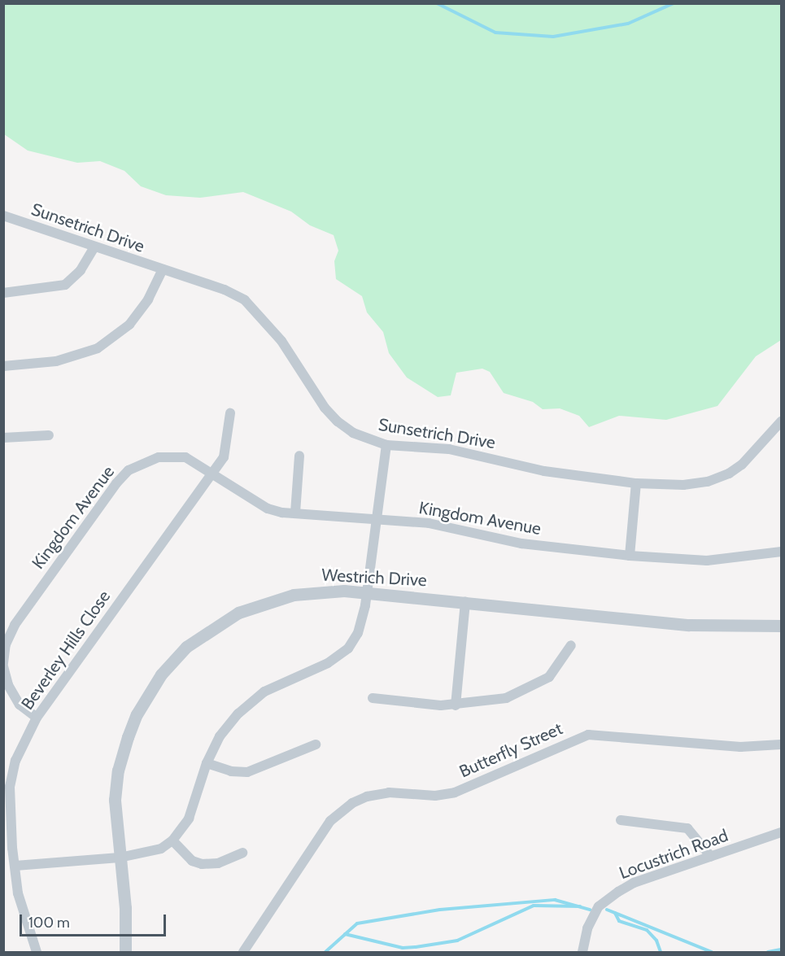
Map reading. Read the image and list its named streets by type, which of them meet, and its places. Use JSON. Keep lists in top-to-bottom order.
{
  "streets": {
    "street": [
      "Sunsetrich Drive",
      "Kingdom Avenue",
      "Westrich Drive",
      "Beverley Hills Close",
      "Butterfly Street",
      "Locustrich Road"
    ]
  },
  "crossings": [
    ["Kingdom Avenue", "Beverley Hills Close"]
  ],
  "scale_bar": "100 m"
}
